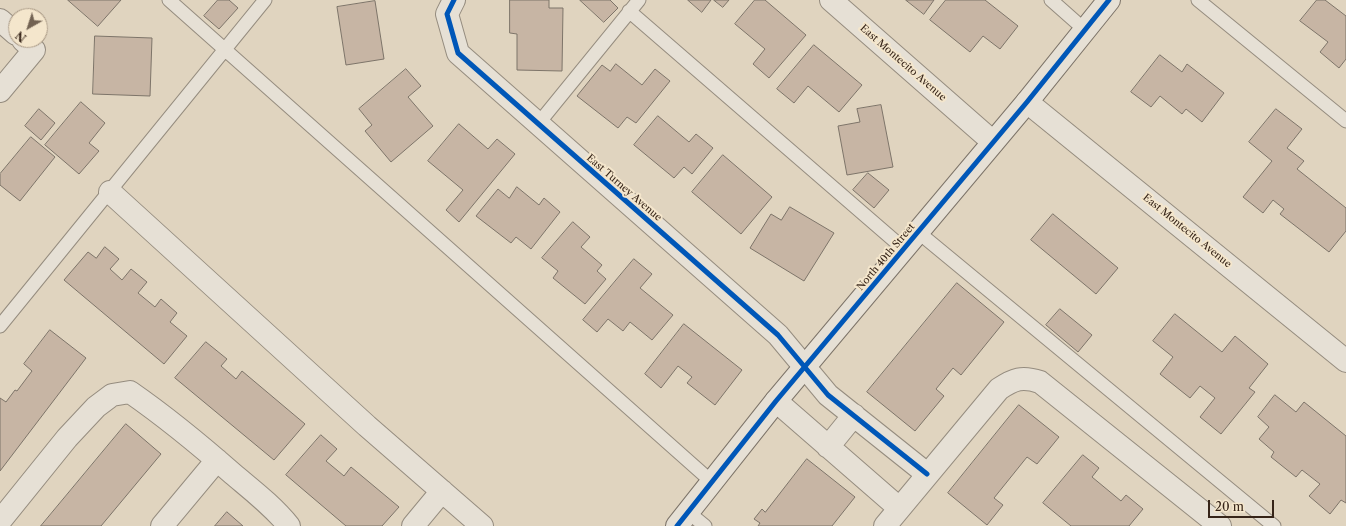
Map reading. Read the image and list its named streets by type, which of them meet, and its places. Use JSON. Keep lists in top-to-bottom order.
{
  "streets": {
    "street": ["East Montecito Avenue", "East Turney Avenue", "North 40th Street"]
  },
  "crossings": [
    ["East Montecito Avenue", "North 40th Street"],
    ["East Turney Avenue", "North 40th Street"]
  ],
  "scale_bar": "20 m",
  "north": "bottom left"
}
